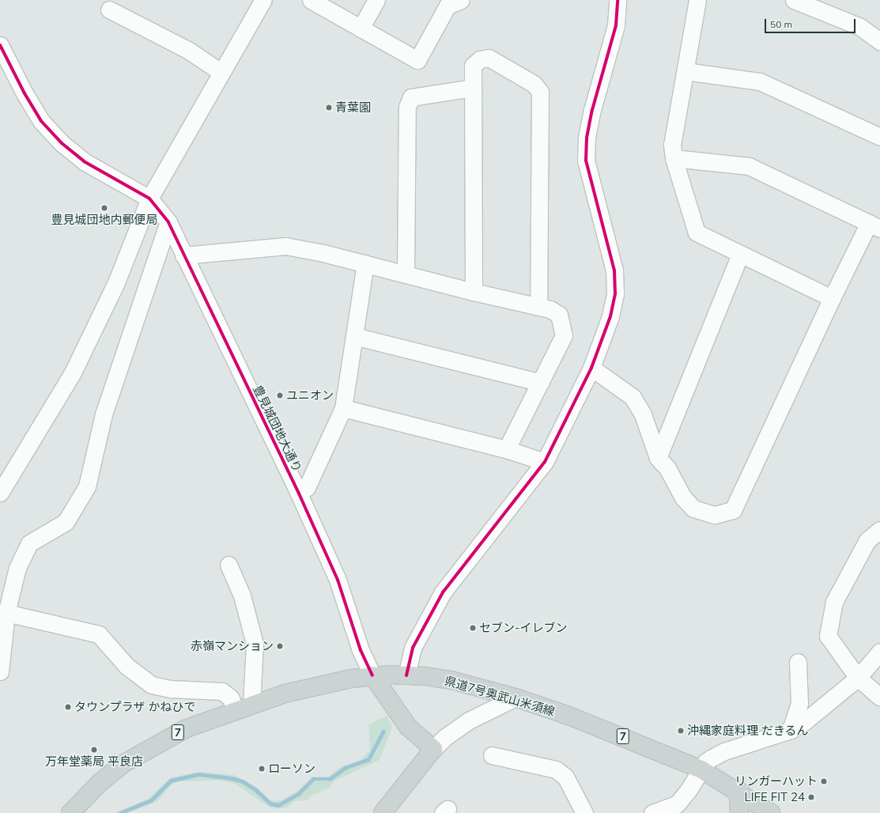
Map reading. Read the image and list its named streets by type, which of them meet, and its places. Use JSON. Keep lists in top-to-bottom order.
{
  "streets": {
    "main road": ["県道7号奥武山米須線", "7"],
    "street": ["豊見城団地大通り"]
  },
  "crossings": [
    ["豊見城団地大通り", "県道7号奥武山米須線"]
  ],
  "places": [
    "青葉園",
    "豊見城団地内郵便局",
    "ユニオン",
    "セブン-イレブン",
    "赤嶺マンション",
    "タウンプラザ かねひで",
    "沖縄家庭料理 だきるん",
    "万年堂薬局 平良店",
    "ローソン",
    "リンガーハット",
    "LIFE FIT 24"
  ],
  "scale_bar": "50 m"
}
